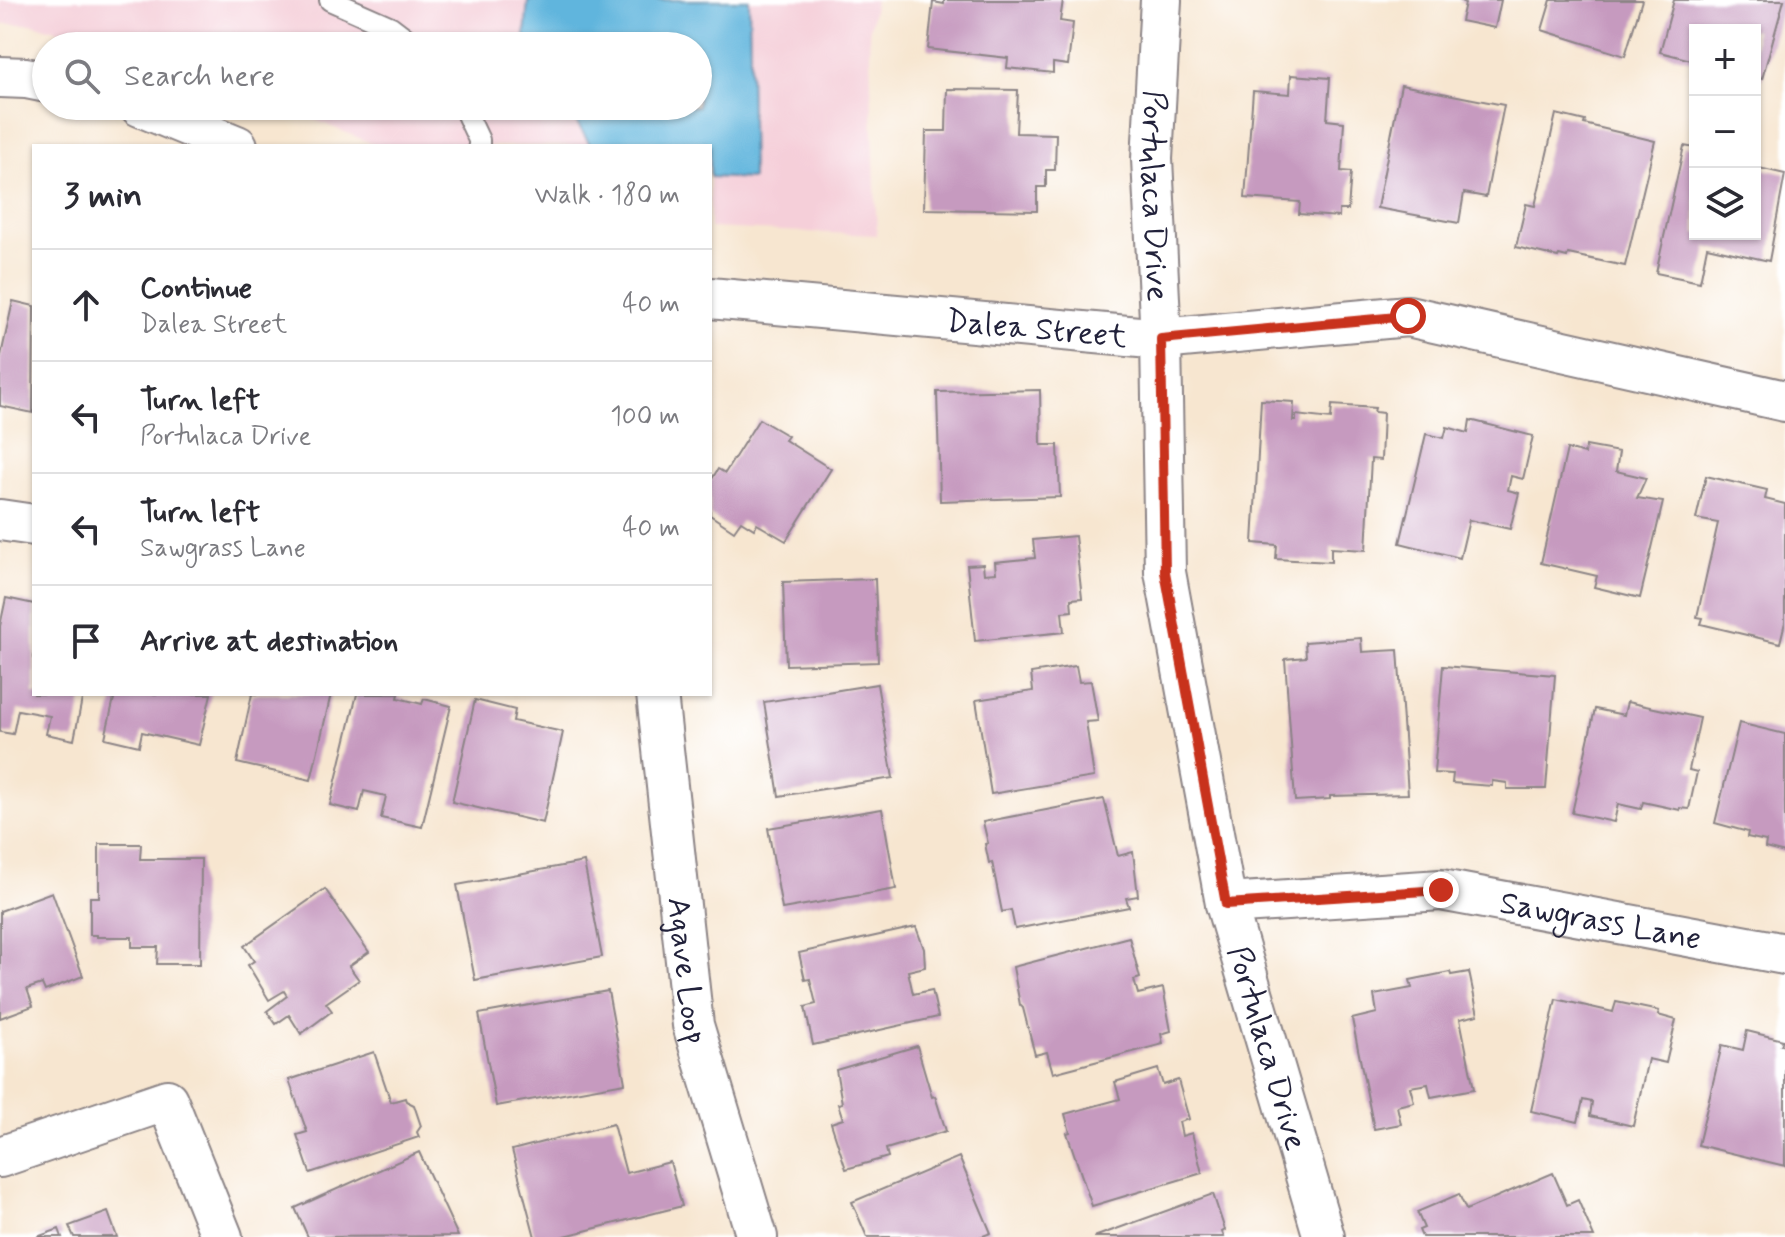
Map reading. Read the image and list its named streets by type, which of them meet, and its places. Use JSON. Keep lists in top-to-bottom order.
{
  "streets": {
    "street": [
      "Portulaca Drive",
      "Dalea Street",
      "Sawgrass Lane",
      "Agave Loop"
    ]
  },
  "crossings": [
    ["Portulaca Drive", "Dalea Street"],
    ["Portulaca Drive", "Sawgrass Lane"]
  ],
  "page": {
    "map_buttons": ["+", "−"],
    "search": "Search here",
    "heading": ["3 min", "Walk · 180 m"],
    "list": [
      ["Continue", "Dalea Street", "40 m"],
      ["Turn left", "Portulaca Drive", "100 m"],
      ["Turn left", "Sawgrass Lane", "40 m"],
      "Arrive at destination"
    ]
  }
}
